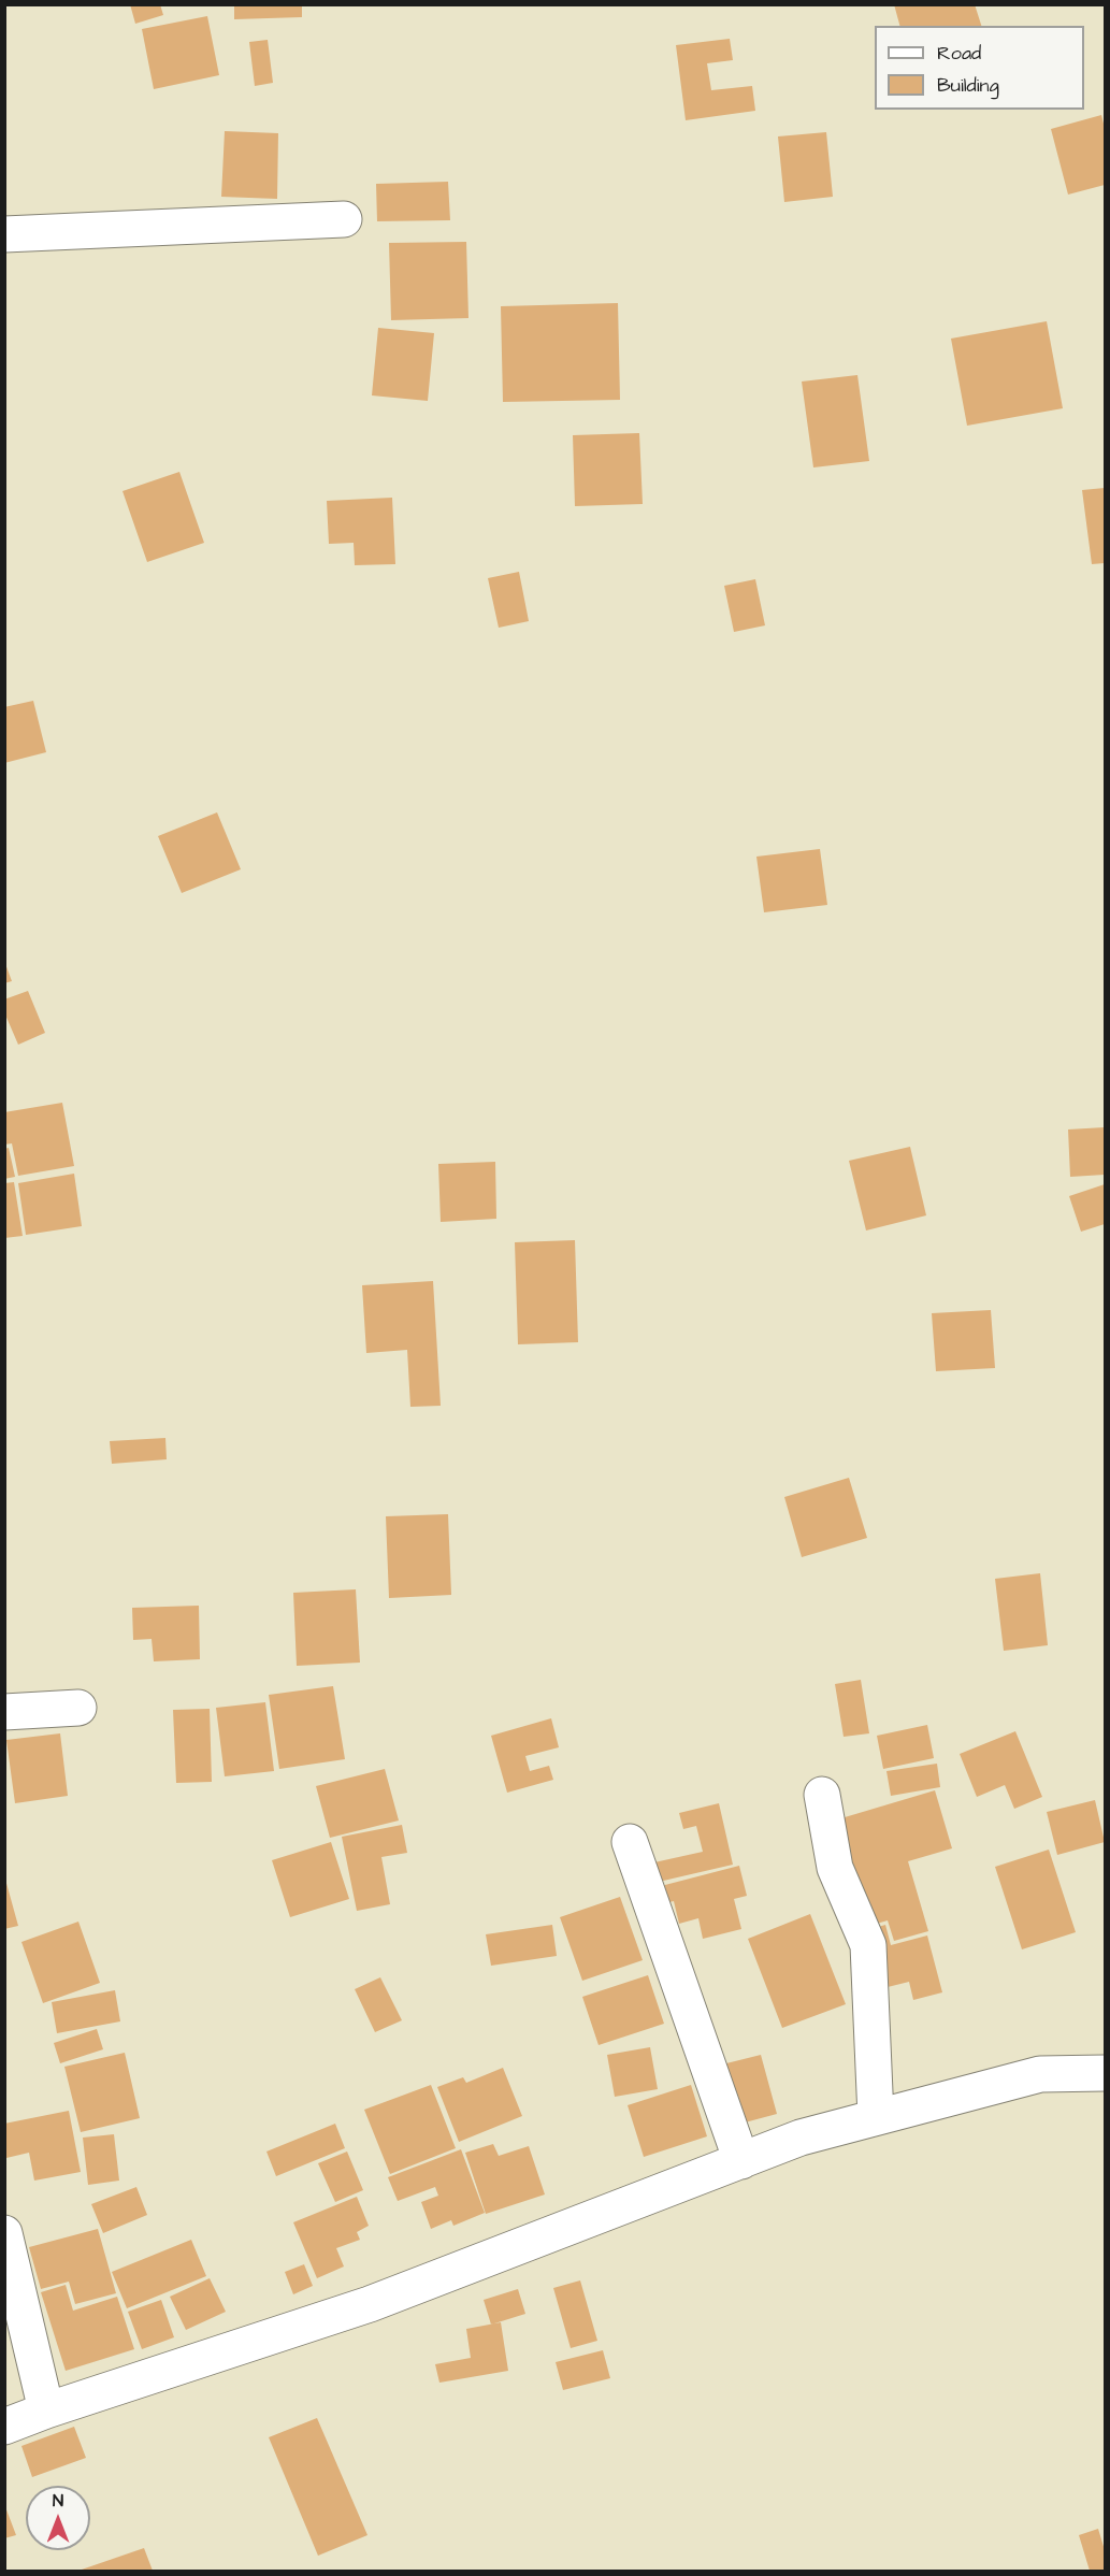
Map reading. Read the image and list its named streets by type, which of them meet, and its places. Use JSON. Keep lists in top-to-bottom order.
{
  "legend": ["Road", "Building"],
  "north": "top"
}
